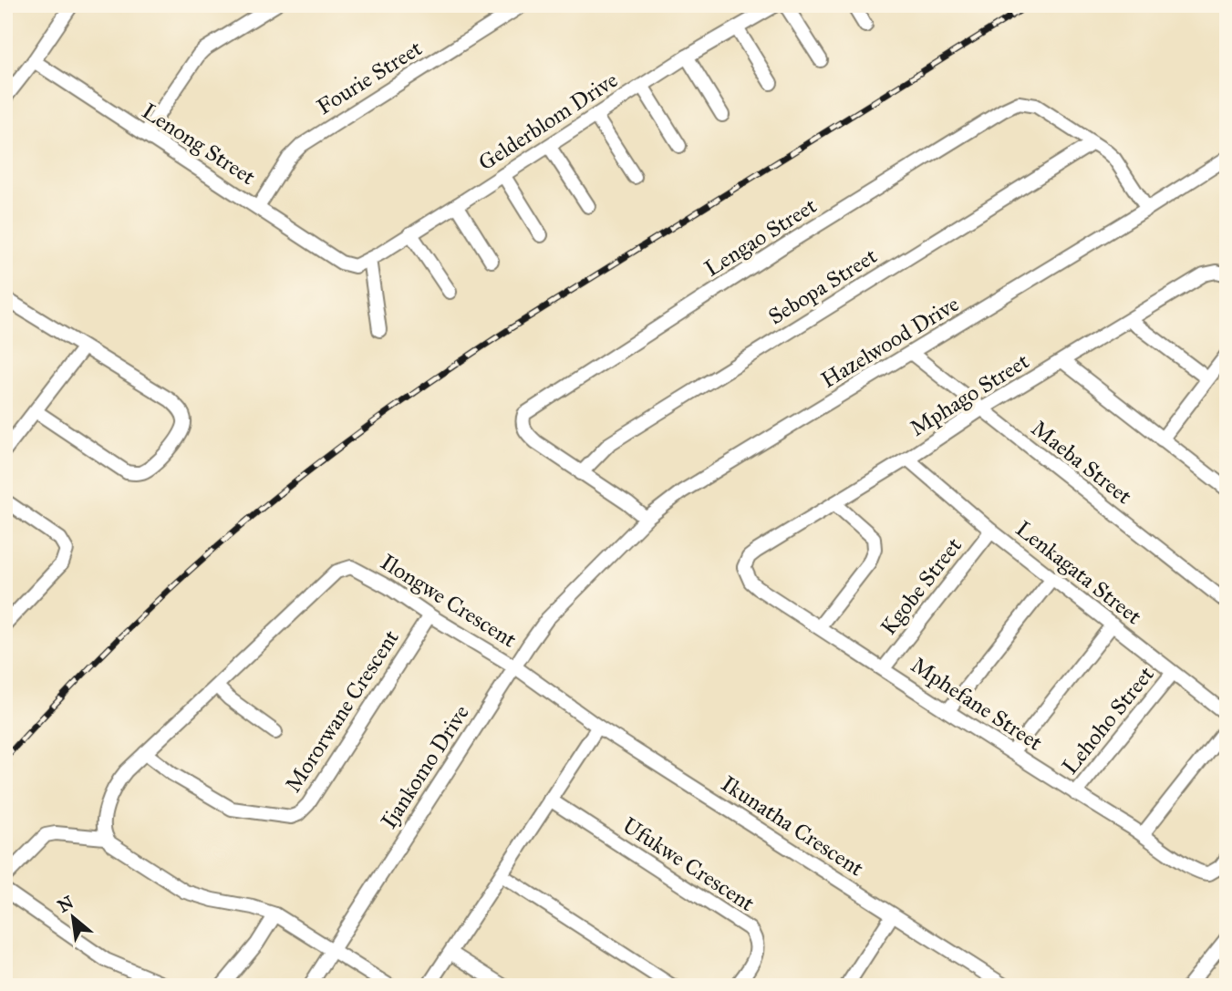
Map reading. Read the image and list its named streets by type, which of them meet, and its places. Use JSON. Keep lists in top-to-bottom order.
{
  "streets": {
    "street": [
      "Fourie Street",
      "Gelderblom Drive",
      "Lenong Street",
      "Lengao Street",
      "Sebopa Street",
      "Hazelwood Drive",
      "Mphago Street",
      "Maeba Street",
      "Lenkagata Street",
      "Kgobe Street",
      "Ilongwe Crescent",
      "Mphefane Street",
      "Mororwane Crescent",
      "Lehoho Street",
      "Ijankomo Drive",
      "Ikunatha Crescent",
      "Ufukwe Crescent"
    ]
  },
  "crossings": [
    ["Fourie Street", "Lenong Street"],
    ["Gelderblom Drive", "Lenong Street"],
    ["Lengao Street", "Sebopa Street"],
    ["Lengao Street", "Hazelwood Drive"],
    ["Hazelwood Drive", "Maeba Street"],
    ["Hazelwood Drive", "Ijankomo Drive"],
    ["Mphago Street", "Maeba Street"],
    ["Mphago Street", "Lenkagata Street"],
    ["Mphago Street", "Mphefane Street"],
    ["Lenkagata Street", "Kgobe Street"],
    ["Lenkagata Street", "Lehoho Street"],
    ["Kgobe Street", "Mphefane Street"],
    ["Ilongwe Crescent", "Mororwane Crescent"],
    ["Ilongwe Crescent", "Ijankomo Drive"],
    ["Ilongwe Crescent", "Ikunatha Crescent"],
    ["Mphefane Street", "Lehoho Street"],
    ["Ijankomo Drive", "Ikunatha Crescent"]
  ],
  "north": "top left"
}
